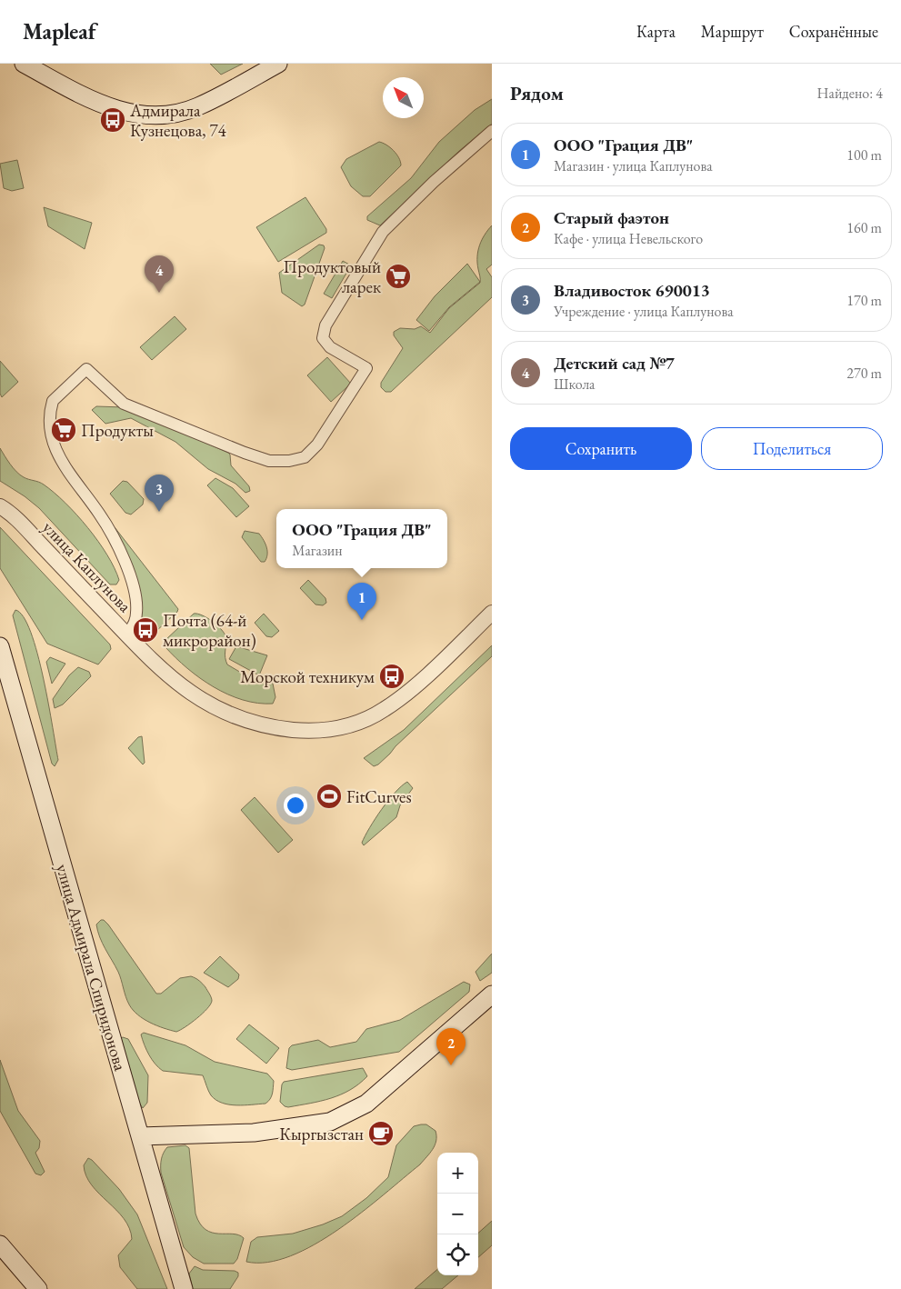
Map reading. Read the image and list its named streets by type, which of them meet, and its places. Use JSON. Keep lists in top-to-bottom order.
{
  "streets": {
    "main road": ["улица Адмирала Спиридонова"],
    "street": ["улица Каплунова"]
  },
  "places": {
    "bus stop": ["Адмирала Кузнецова, 74", "Почта (64-й микрорайон)", "Морской техникум"],
    "supermarket": ["Продуктовый ларек", "Продукты"],
    "sports": ["FitCurves"],
    "cafe": ["Кыргызстан"]
  },
  "north": "top left",
  "page": {
    "header": "Mapleaf",
    "nav": ["Карта", "Маршрут", "Сохранённые"],
    "heading": ["Рядом", "Найдено: 4"],
    "list": [
      {
        "mark": "1",
        "name": "ООО \"Грация ДВ\"",
        "note": "Магазин · улица Каплунова",
        "value": "100 m"
      },
      {
        "mark": "2",
        "name": "Старый фаэтон",
        "note": "Кафе · улица Невельского",
        "value": "160 m"
      },
      {
        "mark": "3",
        "name": "Владивосток 690013",
        "note": "Учреждение · улица Каплунова",
        "value": "170 m"
      },
      {
        "mark": "4",
        "name": "Детский сад №7",
        "note": "Школа",
        "value": "270 m"
      }
    ],
    "pins": [
      "4",
      "3",
      "1",
      "2"
    ],
    "buttons": ["Сохранить", "Поделиться"],
    "popup": ["ООО \"Грация ДВ\"", "Магазин"],
    "map_buttons": ["+", "−"]
  }
}
